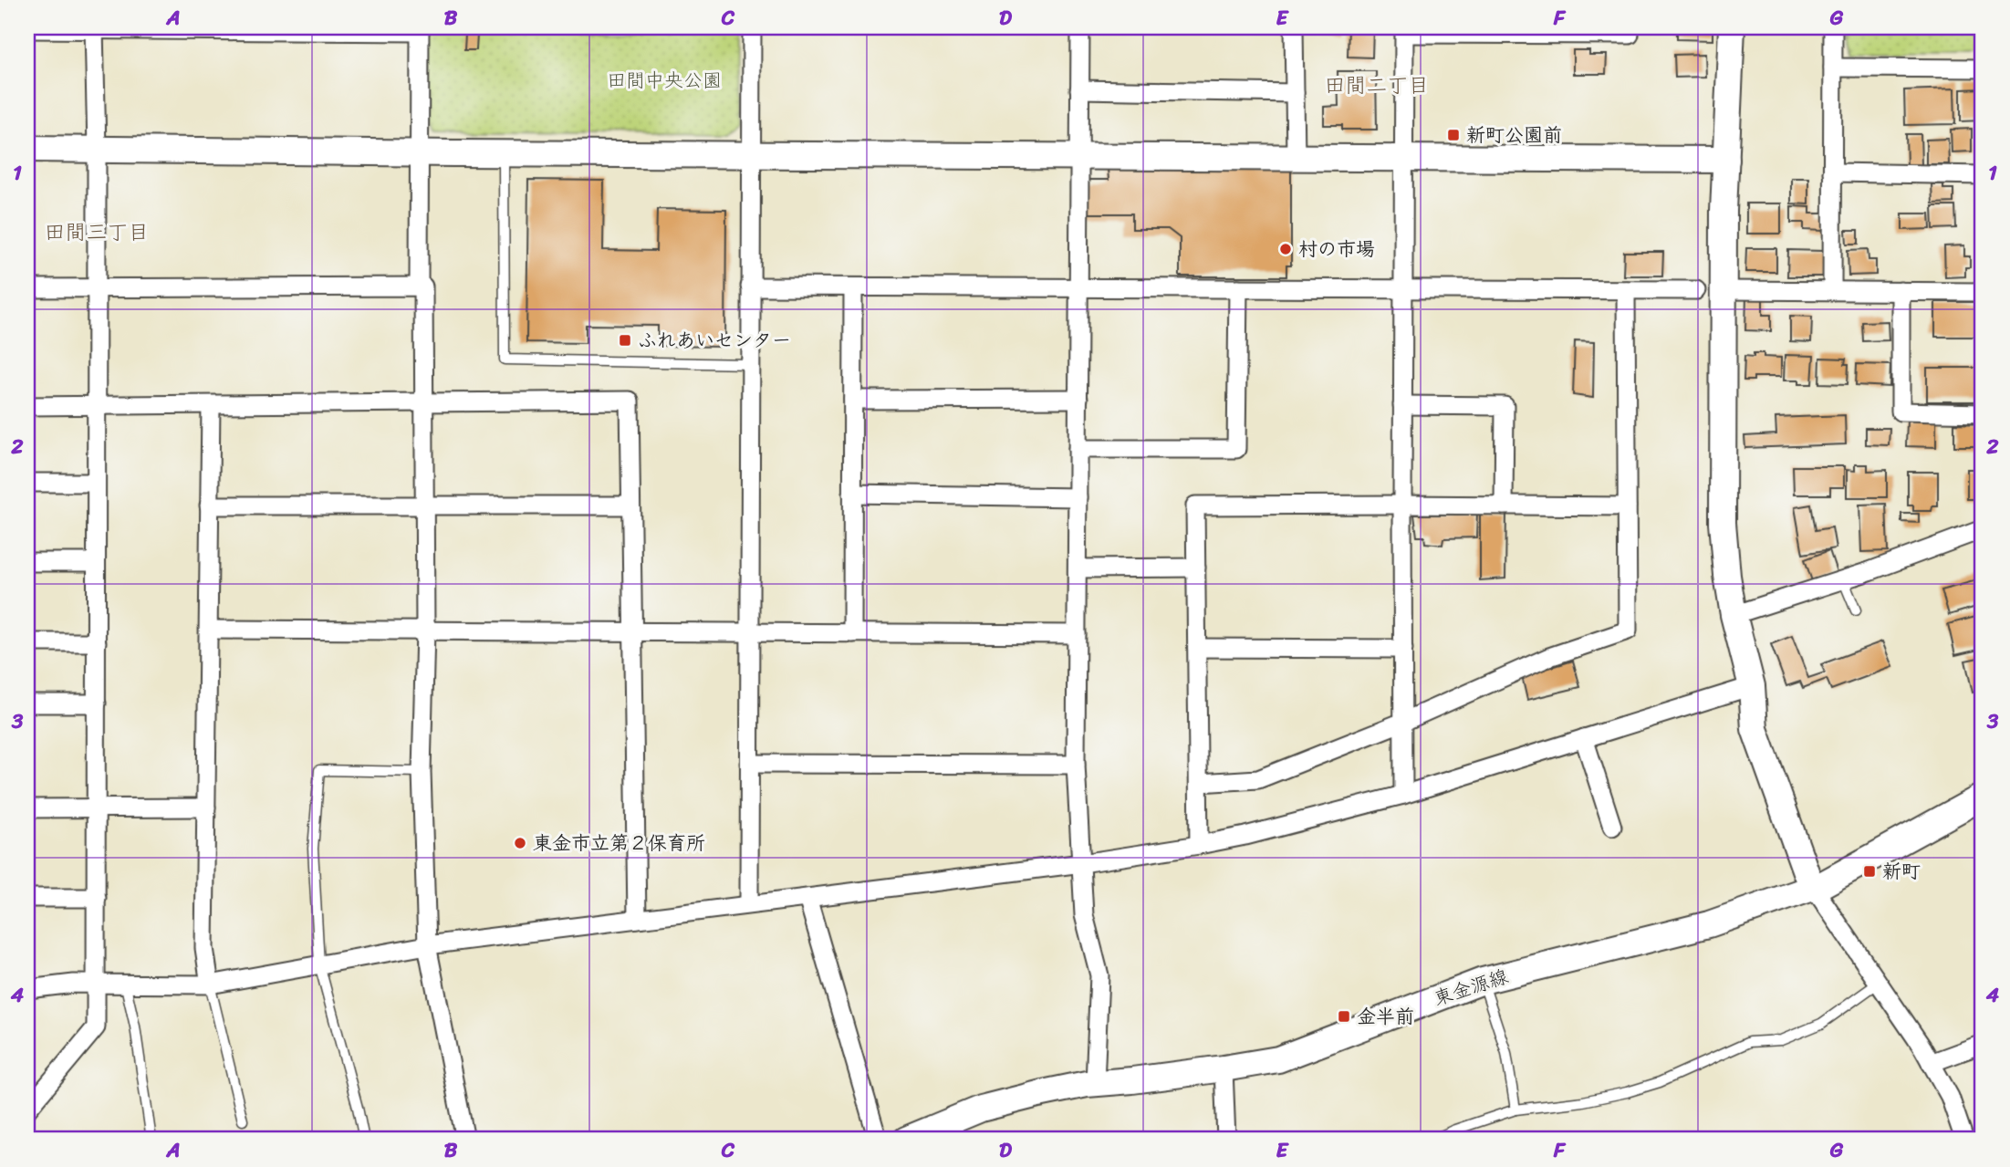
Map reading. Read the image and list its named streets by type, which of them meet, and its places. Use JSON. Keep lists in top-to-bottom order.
{
  "streets": {
    "street": ["東金源線"]
  },
  "districts": ["田間二丁目", "田間三丁目"],
  "parks": ["田間中央公園"],
  "places": {
    "transit": [
      "新町公園前",
      "ふれあいセンター",
      "新町",
      "金半前"
    ],
    "other": ["村の市場", "東金市立第２保育所"]
  },
  "grid": {
    "columns": [
      "A",
      "B",
      "C",
      "D",
      "E",
      "F",
      "G"
    ],
    "rows": [
      "1",
      "2",
      "3",
      "4"
    ]
  }
}
